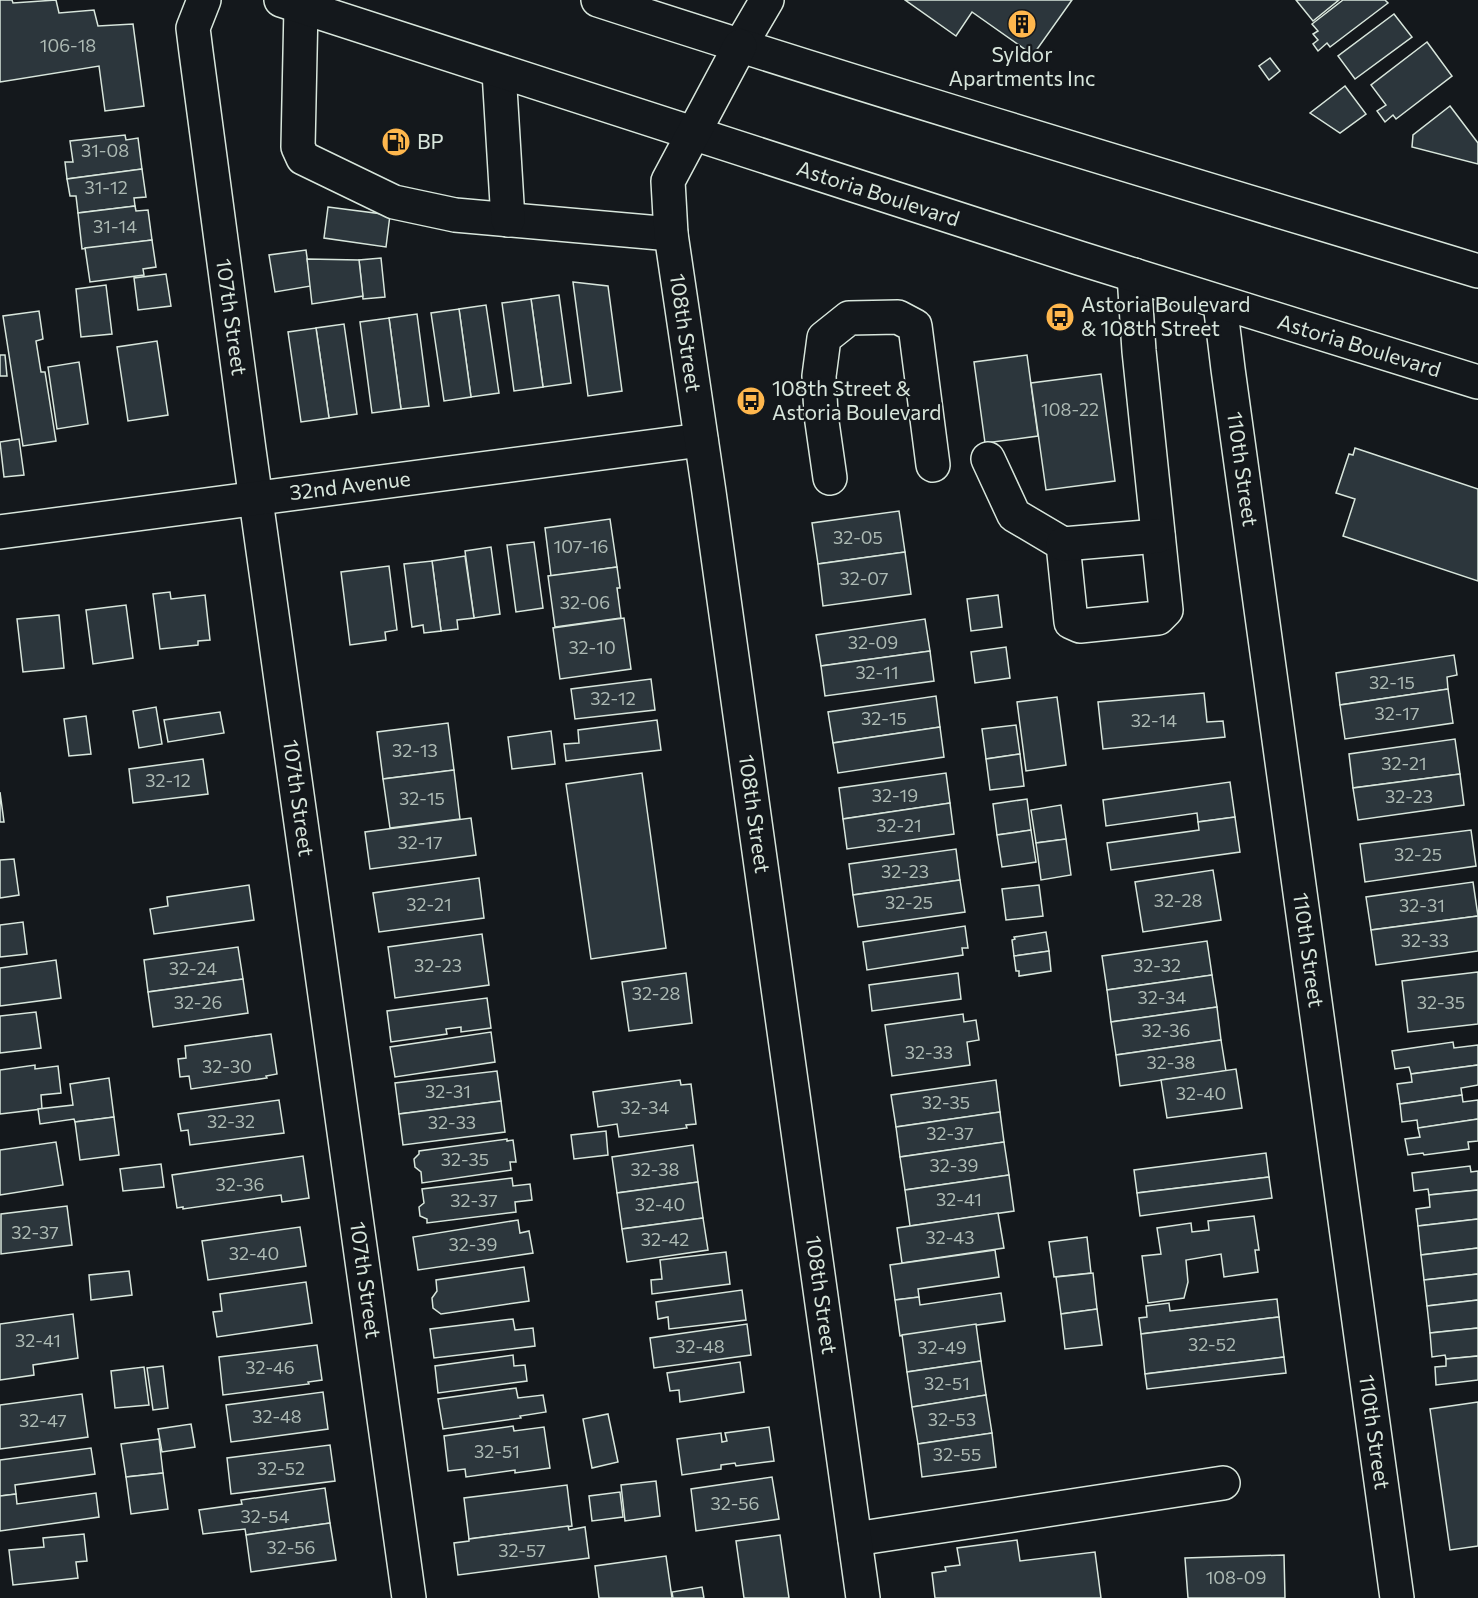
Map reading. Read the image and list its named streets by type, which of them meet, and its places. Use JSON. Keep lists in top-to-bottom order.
{
  "streets": {
    "main road": [
      "Astoria Boulevard",
      "107th Street",
      "108th Street",
      "110th Street",
      "32nd Avenue"
    ]
  },
  "crossings": [
    ["Astoria Boulevard", "108th Street"],
    ["Astoria Boulevard", "110th Street"],
    ["107th Street", "32nd Avenue"],
    ["108th Street", "32nd Avenue"]
  ],
  "places": {
    "building": ["Syldor Apartments Inc"],
    "fuel station": ["BP"],
    "bus stop": ["Astoria Boulevard & 108th Street", "108th Street & Astoria Boulevard"]
  },
  "house_numbers": [
    "106-18",
    "31-08",
    "31-12",
    "31-14",
    "108-22",
    "32-05",
    "107-16",
    "32-07",
    "32-06",
    "32-09",
    "32-10",
    "32-11",
    "32-15",
    "32-12",
    "32-17",
    "32-15",
    "32-14",
    "32-13",
    "32-21",
    "32-12",
    "32-19",
    "32-23",
    "32-15",
    "32-21",
    "32-17",
    "32-25",
    "32-23",
    "32-28",
    "32-25",
    "32-21",
    "32-31",
    "32-33",
    "32-23",
    "32-32",
    "32-24",
    "32-28",
    "32-34",
    "32-26",
    "32-35",
    "32-36",
    "32-33",
    "32-38",
    "32-30",
    "32-31",
    "32-40",
    "32-35",
    "32-34",
    "32-32",
    "32-33",
    "32-37",
    "32-35",
    "32-39",
    "32-38",
    "32-36",
    "32-41",
    "32-37",
    "32-40",
    "32-37",
    "32-43",
    "32-42",
    "32-39",
    "32-40",
    "32-41",
    "32-52",
    "32-48",
    "32-49",
    "32-46",
    "32-51",
    "32-48",
    "32-53",
    "32-47",
    "32-51",
    "32-55",
    "32-52",
    "32-56",
    "32-54",
    "32-56",
    "32-57",
    "108-09"
  ]
}
